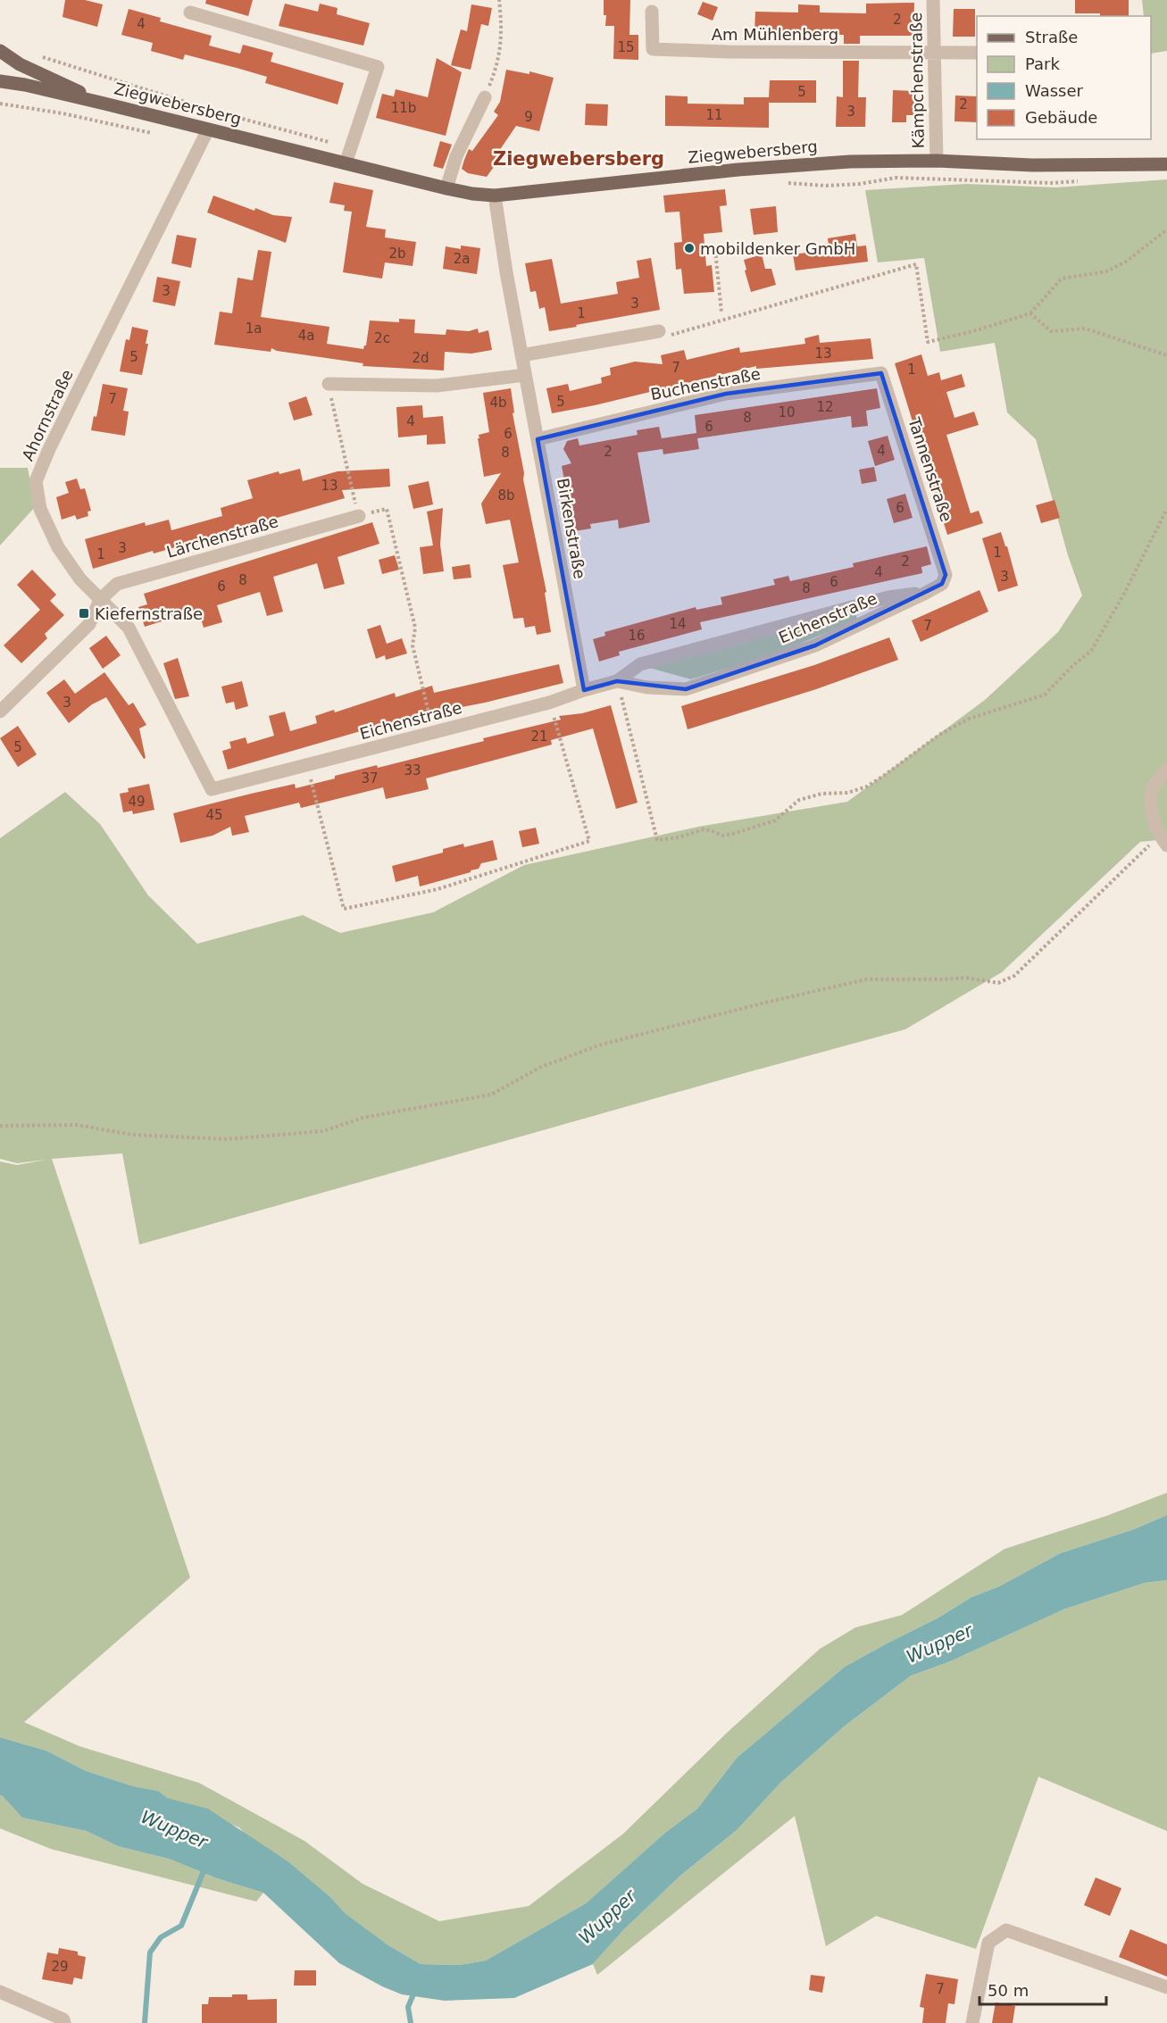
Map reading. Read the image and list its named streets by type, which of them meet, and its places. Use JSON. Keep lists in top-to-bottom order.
{
  "streets": {
    "main road": ["Ziegwebersberg"],
    "street": [
      "Am Mühlenberg",
      "Kämpchenstraße",
      "Buchenstraße",
      "Ahornstraße",
      "Tannenstraße",
      "Birkenstraße",
      "Lärchenstraße",
      "Eichenstraße"
    ]
  },
  "crossings": [
    ["Am Mühlenberg", "Kämpchenstraße"],
    ["Kämpchenstraße", "Ziegwebersberg"],
    ["Ziegwebersberg", "Ahornstraße"],
    ["Ziegwebersberg", "Birkenstraße"],
    ["Buchenstraße", "Tannenstraße"],
    ["Buchenstraße", "Birkenstraße"],
    ["Ahornstraße", "Lärchenstraße"],
    ["Ahornstraße", "Eichenstraße"],
    ["Tannenstraße", "Eichenstraße"],
    ["Birkenstraße", "Eichenstraße"]
  ],
  "districts": ["Ziegwebersberg"],
  "water": ["Wupper"],
  "places": {
    "other": ["mobildenker GmbH"],
    "transit": ["Kiefernstraße"]
  },
  "house_numbers": [
    "2",
    "4",
    "15",
    "5",
    "2",
    "11b",
    "3",
    "11",
    "9",
    "2b",
    "2a",
    "3",
    "3",
    "1",
    "1a",
    "4a",
    "2c",
    "13",
    "5",
    "2d",
    "7",
    "1",
    "7",
    "5",
    "4b",
    "12",
    "10",
    "8",
    "4",
    "6",
    "6",
    "4",
    "2",
    "8",
    "13",
    "8b",
    "6",
    "3",
    "1",
    "1",
    "2",
    "4",
    "3",
    "8",
    "6",
    "6",
    "8",
    "14",
    "7",
    "16",
    "3",
    "21",
    "5",
    "33",
    "37",
    "49",
    "45",
    "29",
    "7"
  ],
  "legend": [
    "Straße",
    "Park",
    "Wasser",
    "Gebäude"
  ],
  "scale_bar": "50 m"
}
